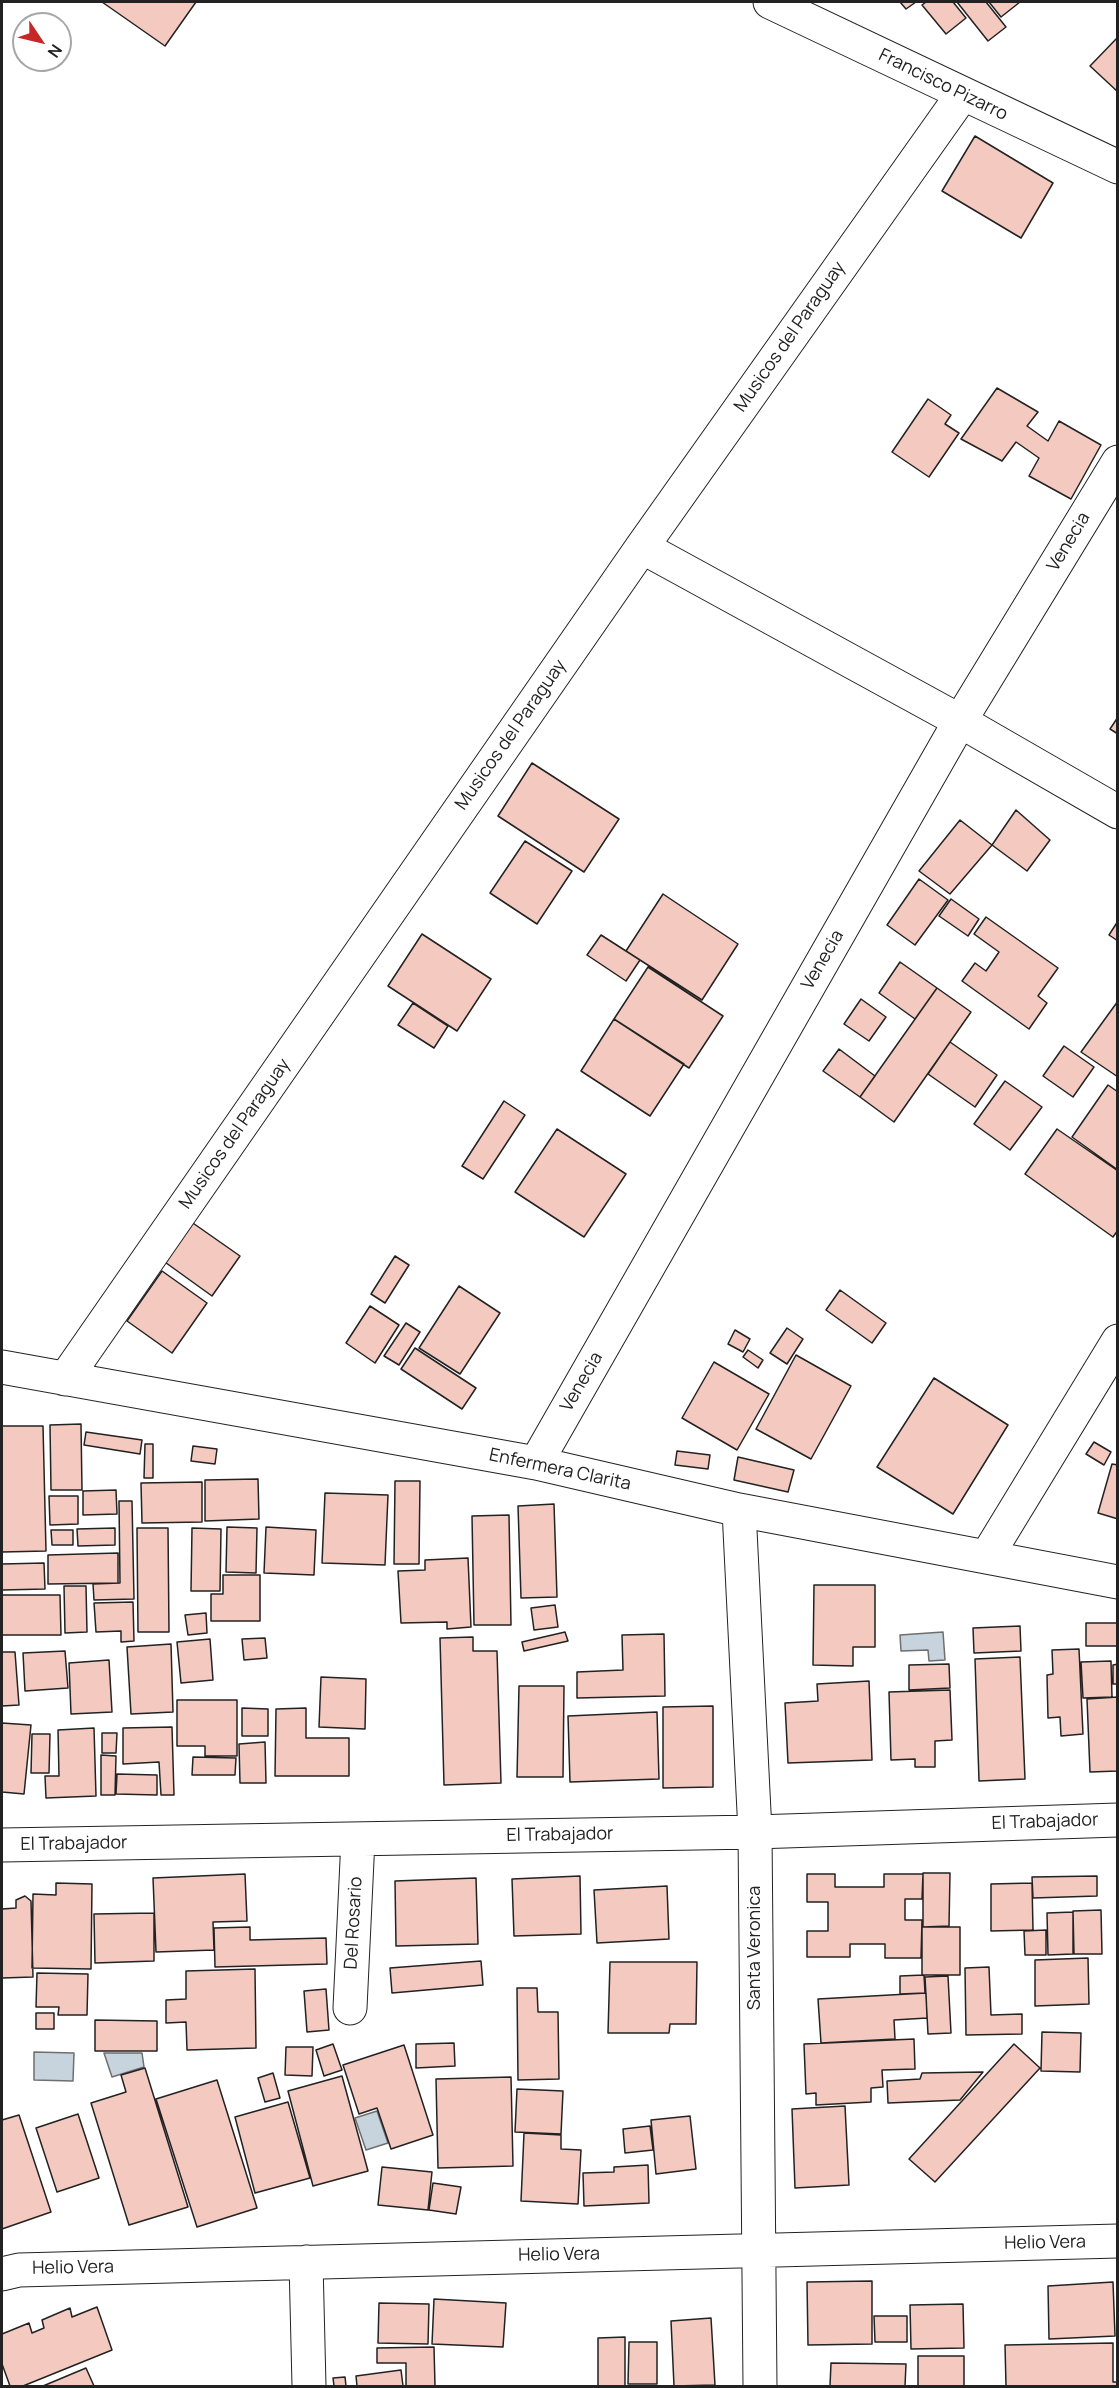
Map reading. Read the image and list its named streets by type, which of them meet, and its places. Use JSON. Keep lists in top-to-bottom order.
{
  "streets": {
    "street": [
      "Francisco Pizarro",
      "Musicos del Paraguay",
      "Venecia",
      "Enfermera Clarita",
      "El Trabajador",
      "Del Rosario",
      "Santa Veronica",
      "Helio Vera"
    ]
  },
  "crossings": [
    ["Francisco Pizarro", "Musicos del Paraguay"],
    ["Musicos del Paraguay", "Enfermera Clarita"],
    ["Venecia", "Enfermera Clarita"],
    ["Enfermera Clarita", "Santa Veronica"],
    ["El Trabajador", "Del Rosario"],
    ["El Trabajador", "Santa Veronica"],
    ["Santa Veronica", "Helio Vera"]
  ],
  "north": "bottom right"
}
